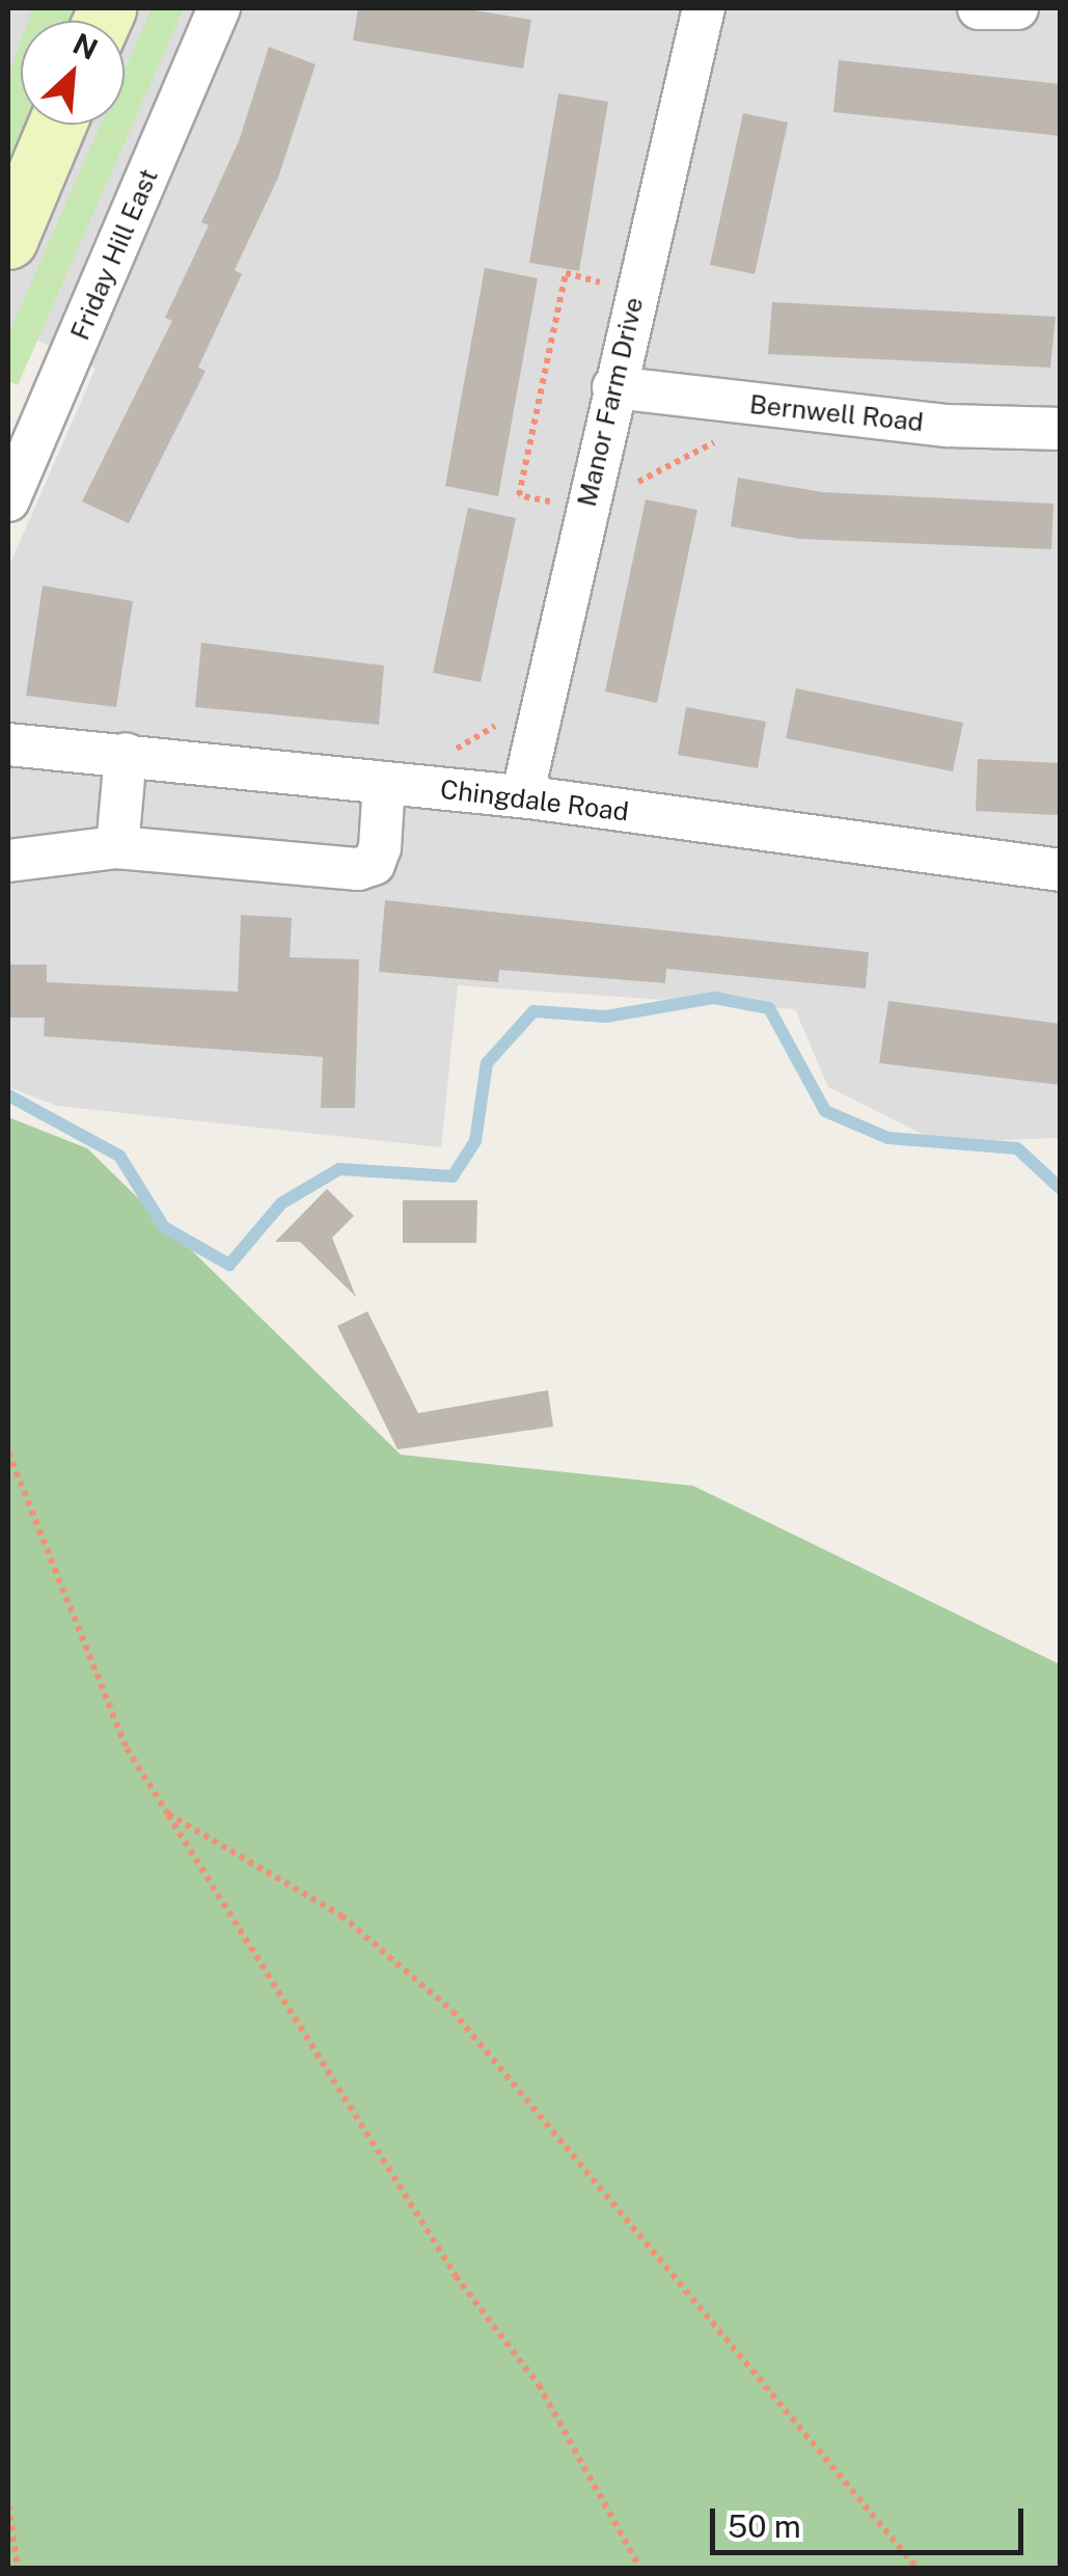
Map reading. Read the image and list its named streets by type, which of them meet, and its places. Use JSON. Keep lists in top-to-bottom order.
{
  "streets": {
    "street": [
      "Friday Hill East",
      "Manor Farm Drive",
      "Bernwell Road",
      "Chingdale Road"
    ]
  },
  "crossings": [
    ["Manor Farm Drive", "Bernwell Road"],
    ["Manor Farm Drive", "Chingdale Road"]
  ],
  "scale_bar": "50 m",
  "north": "top right"
}
